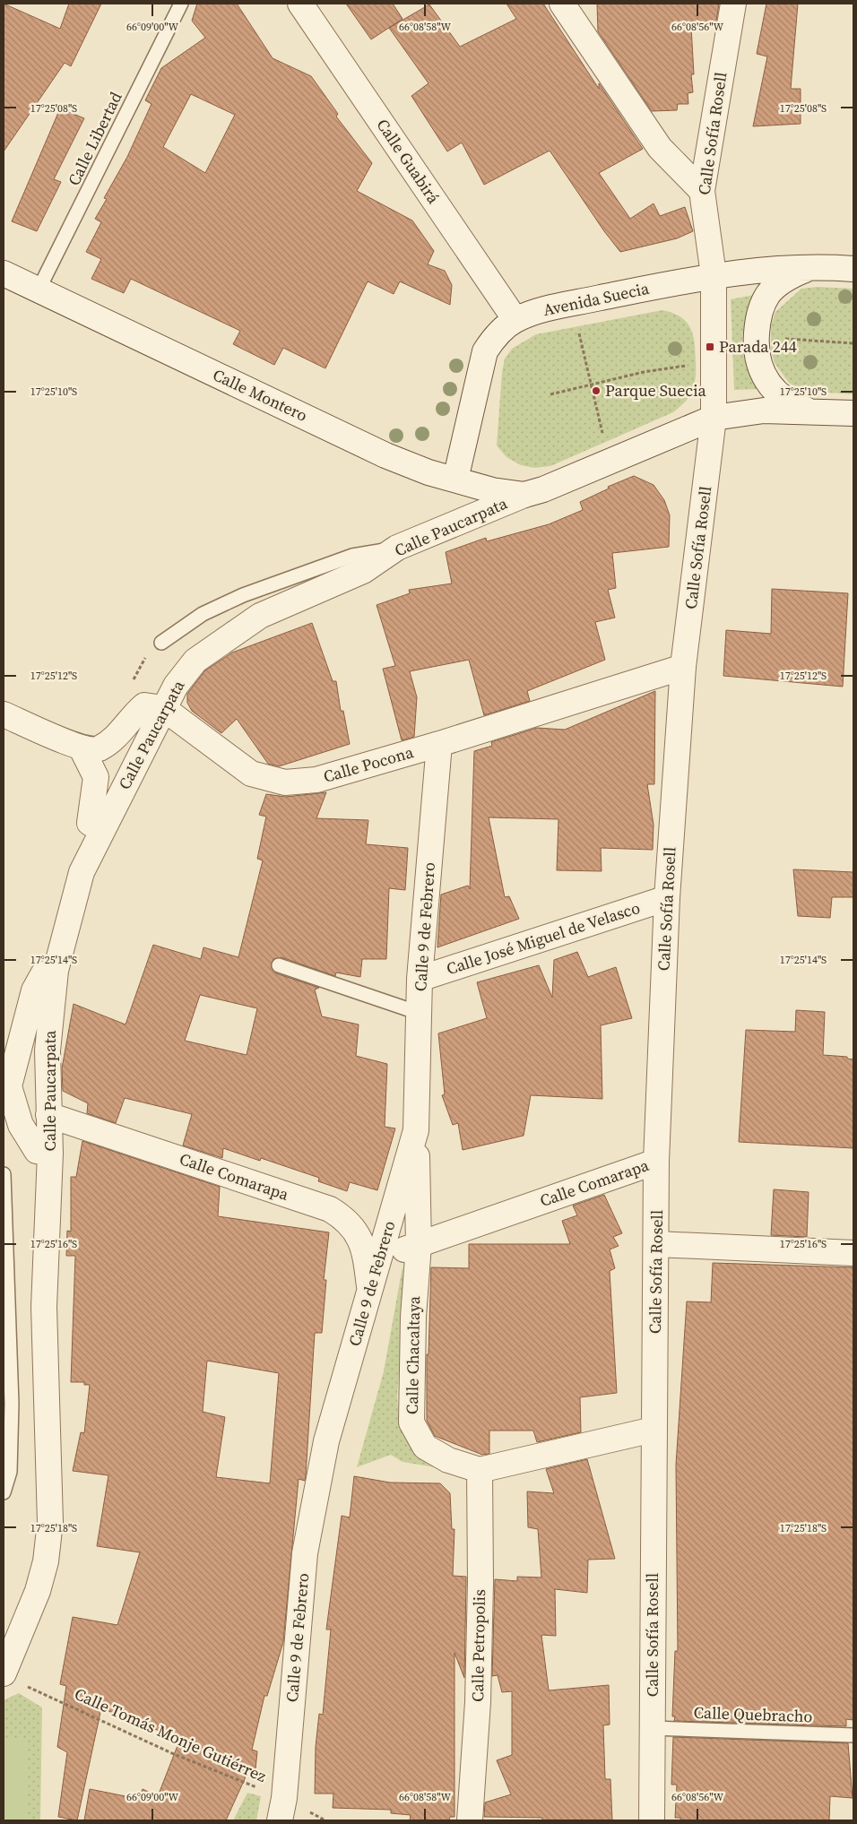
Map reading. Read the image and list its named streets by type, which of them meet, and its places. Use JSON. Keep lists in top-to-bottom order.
{
  "streets": {
    "street": [
      "Calle Sofía Rosell",
      "Calle Guabirá",
      "Avenida Suecia",
      "Calle Montero",
      "Calle Paucarpata",
      "Calle Pocona",
      "Calle 9 de Febrero",
      "Calle José Miguel de Velasco",
      "Calle Comarapa",
      "Calle Chacaltaya",
      "Calle Petropolis"
    ],
    "lane": ["Calle Libertad", "Calle Quebracho"],
    "path": ["Calle Tomás Monje Gutiérrez"]
  },
  "crossings": [
    ["Calle Sofía Rosell", "Avenida Suecia"],
    ["Calle Sofía Rosell", "Calle Pocona"],
    ["Calle Sofía Rosell", "Calle José Miguel de Velasco"],
    ["Calle Sofía Rosell", "Calle Comarapa"],
    ["Calle Sofía Rosell", "Calle Quebracho"],
    ["Calle Libertad", "Calle Montero"],
    ["Calle Guabirá", "Avenida Suecia"],
    ["Avenida Suecia", "Calle Montero"],
    ["Calle Montero", "Calle Paucarpata"],
    ["Calle Paucarpata", "Calle Pocona"],
    ["Calle Paucarpata", "Calle Comarapa"],
    ["Calle Pocona", "Calle 9 de Febrero"],
    ["Calle 9 de Febrero", "Calle José Miguel de Velasco"],
    ["Calle 9 de Febrero", "Calle Comarapa"],
    ["Calle 9 de Febrero", "Calle Chacaltaya"],
    ["Calle 9 de Febrero", "Calle Tomás Monje Gutiérrez"],
    ["Calle Comarapa", "Calle Chacaltaya"],
    ["Calle Chacaltaya", "Calle Petropolis"]
  ],
  "places": {
    "transit": ["Parada 244"],
    "other": ["Parque Suecia"]
  },
  "coordinates": [
    "66°09'00\"W",
    "66°08'58\"W",
    "66°08'56\"W",
    "17°25'08\"S",
    "17°25'10\"S",
    "17°25'12\"S",
    "17°25'14\"S",
    "17°25'16\"S",
    "17°25'18\"S"
  ]
}
